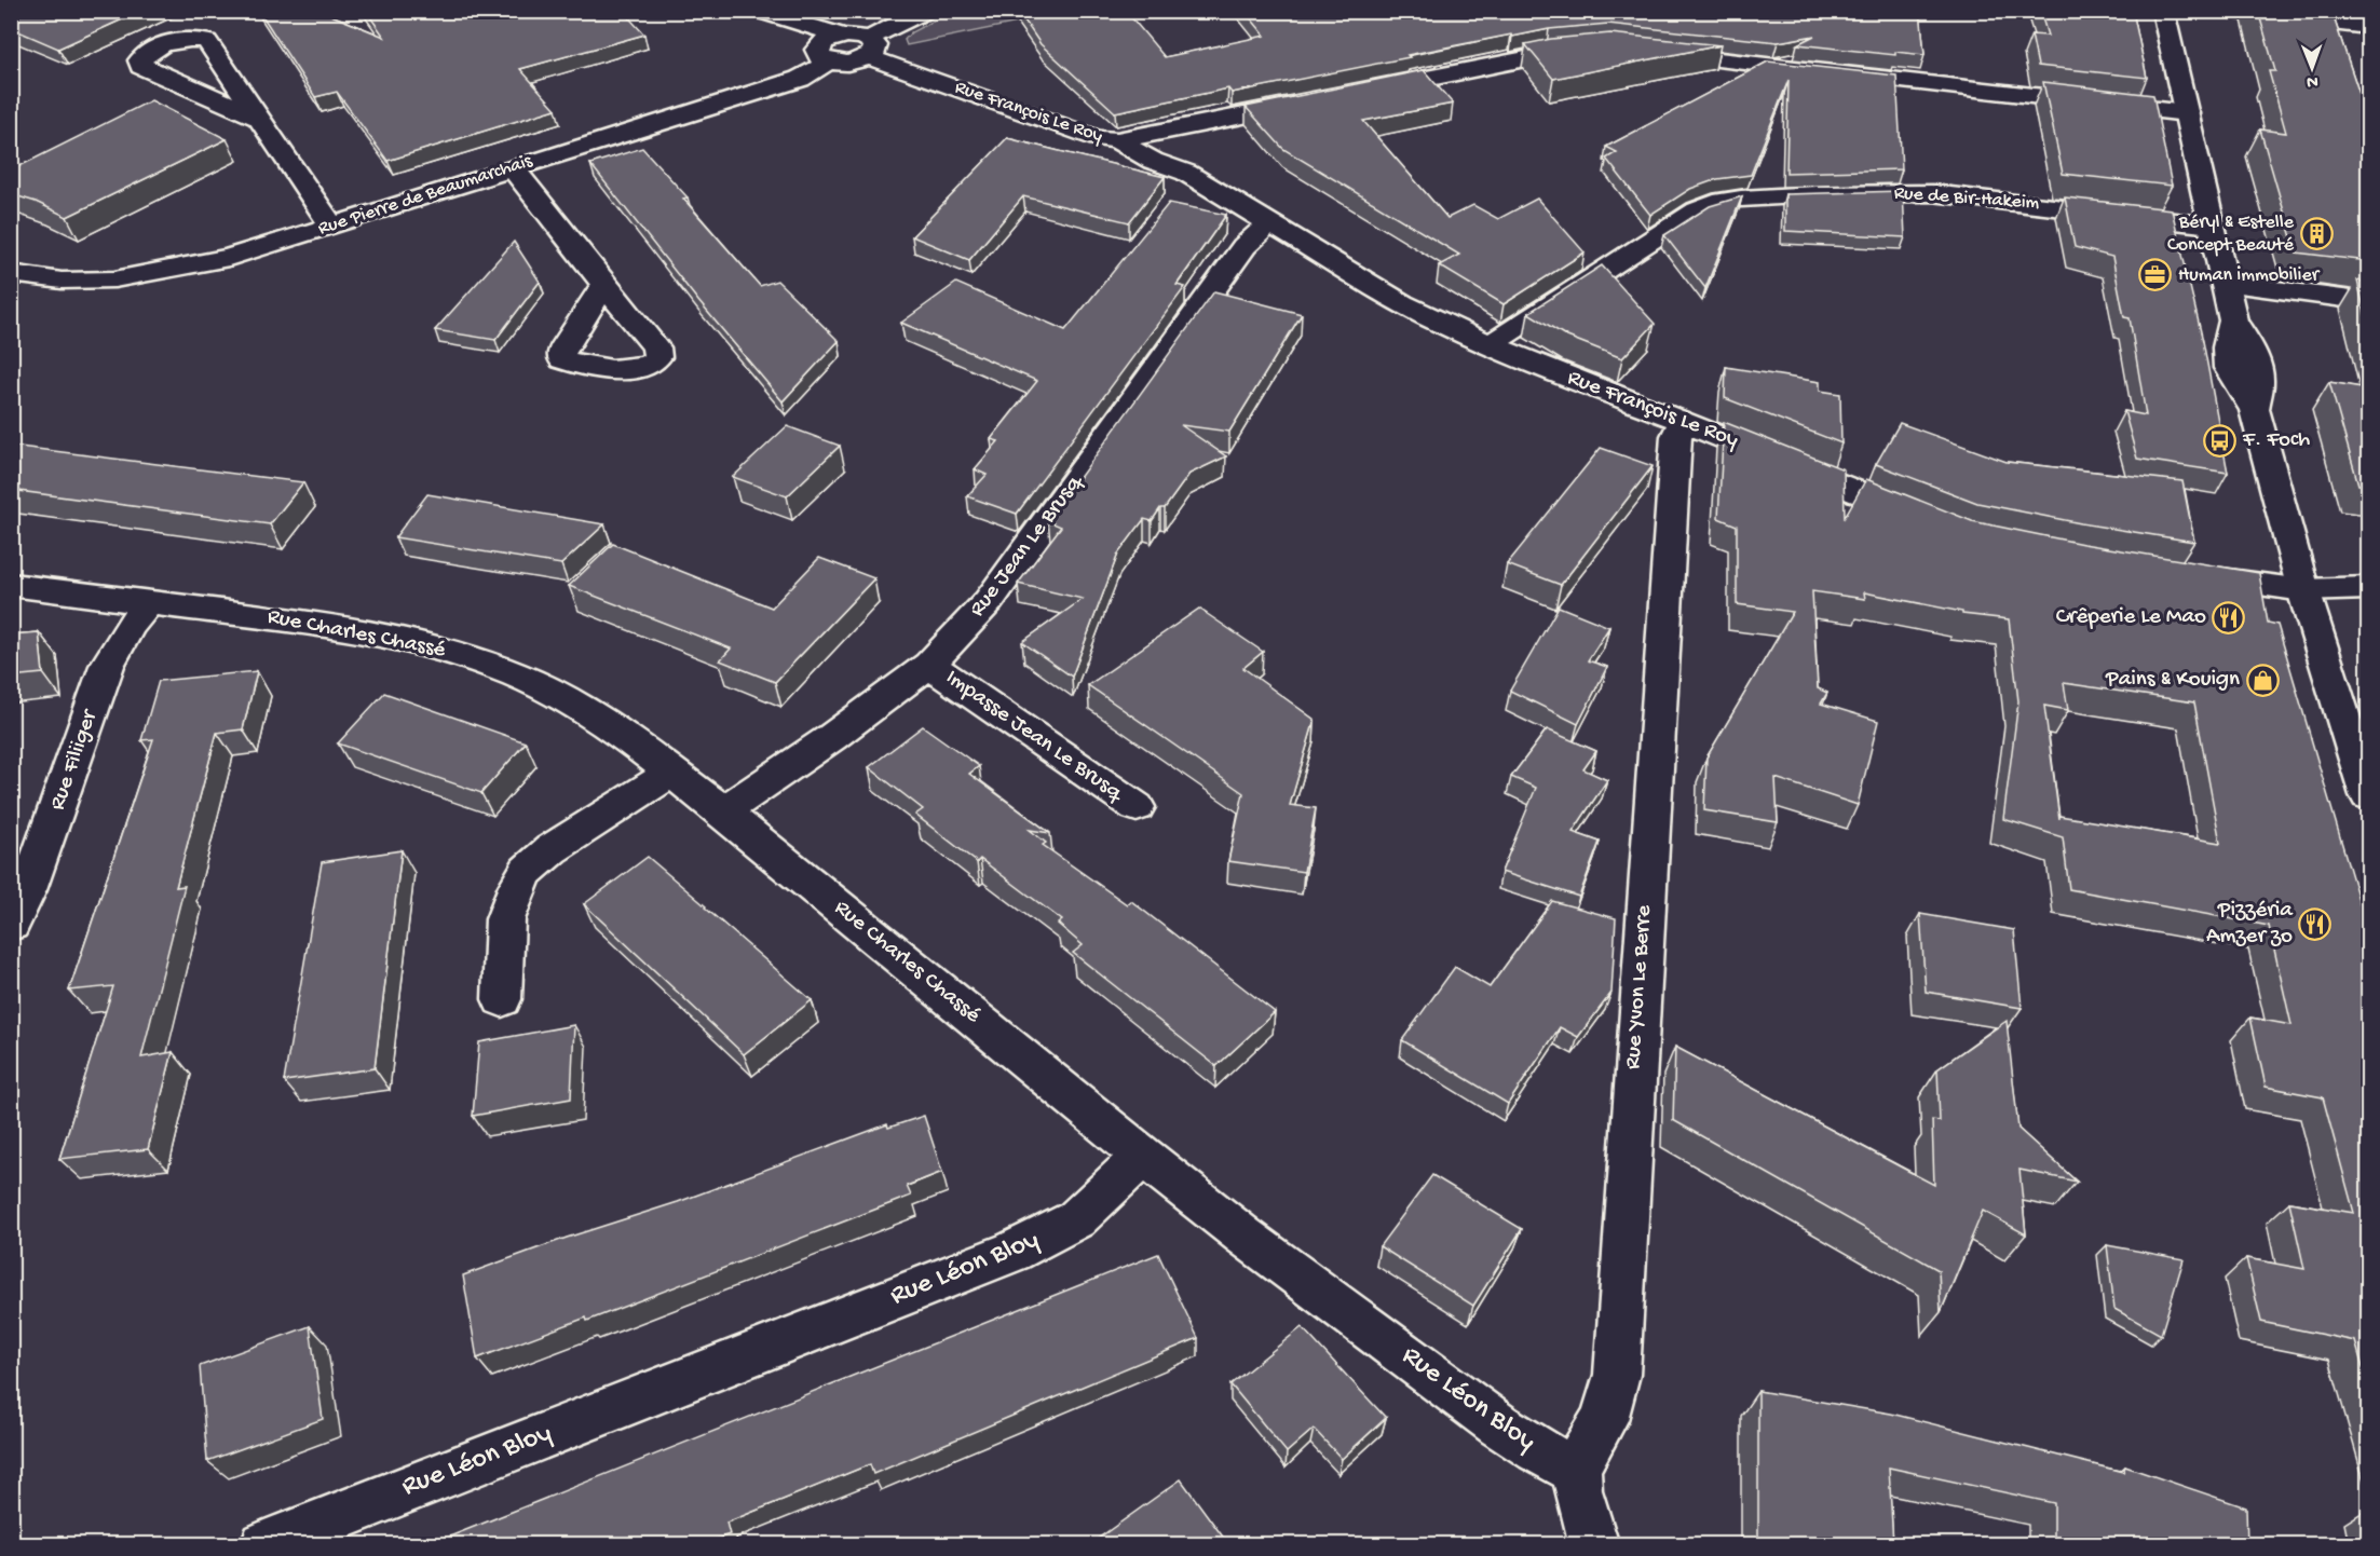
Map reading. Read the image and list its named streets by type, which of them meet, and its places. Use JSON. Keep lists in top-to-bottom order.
{
  "streets": {
    "street": [
      "Rue François Le Roy",
      "Rue Pierre de Beaumarchais",
      "Rue de Bir-Hakeim",
      "Rue Jean Le Brusq",
      "Rue Charles Chassé",
      "Impasse Jean Le Brusq",
      "Rue Filiiger",
      "Rue Yvon Le Berre",
      "Rue Léon Bloy"
    ]
  },
  "crossings": [
    ["Rue François Le Roy", "Rue Pierre de Beaumarchais"],
    ["Rue François Le Roy", "Rue de Bir-Hakeim"],
    ["Rue François Le Roy", "Rue Jean Le Brusq"],
    ["Rue François Le Roy", "Rue Yvon Le Berre"],
    ["Rue Jean Le Brusq", "Rue Charles Chassé"],
    ["Rue Jean Le Brusq", "Impasse Jean Le Brusq"],
    ["Rue Charles Chassé", "Rue Filiiger"],
    ["Rue Charles Chassé", "Rue Léon Bloy"],
    ["Rue Yvon Le Berre", "Rue Léon Bloy"]
  ],
  "places": {
    "building": ["Béryl & Estelle Concept Beauté"],
    "office": ["Human immobilier"],
    "bus stop": ["F. Foch"],
    "restaurant": ["Crêperie Le Mao", "Pizzéria Amzer zo"],
    "shop": ["Pains & Kouign"]
  },
  "north": "bottom"
}
